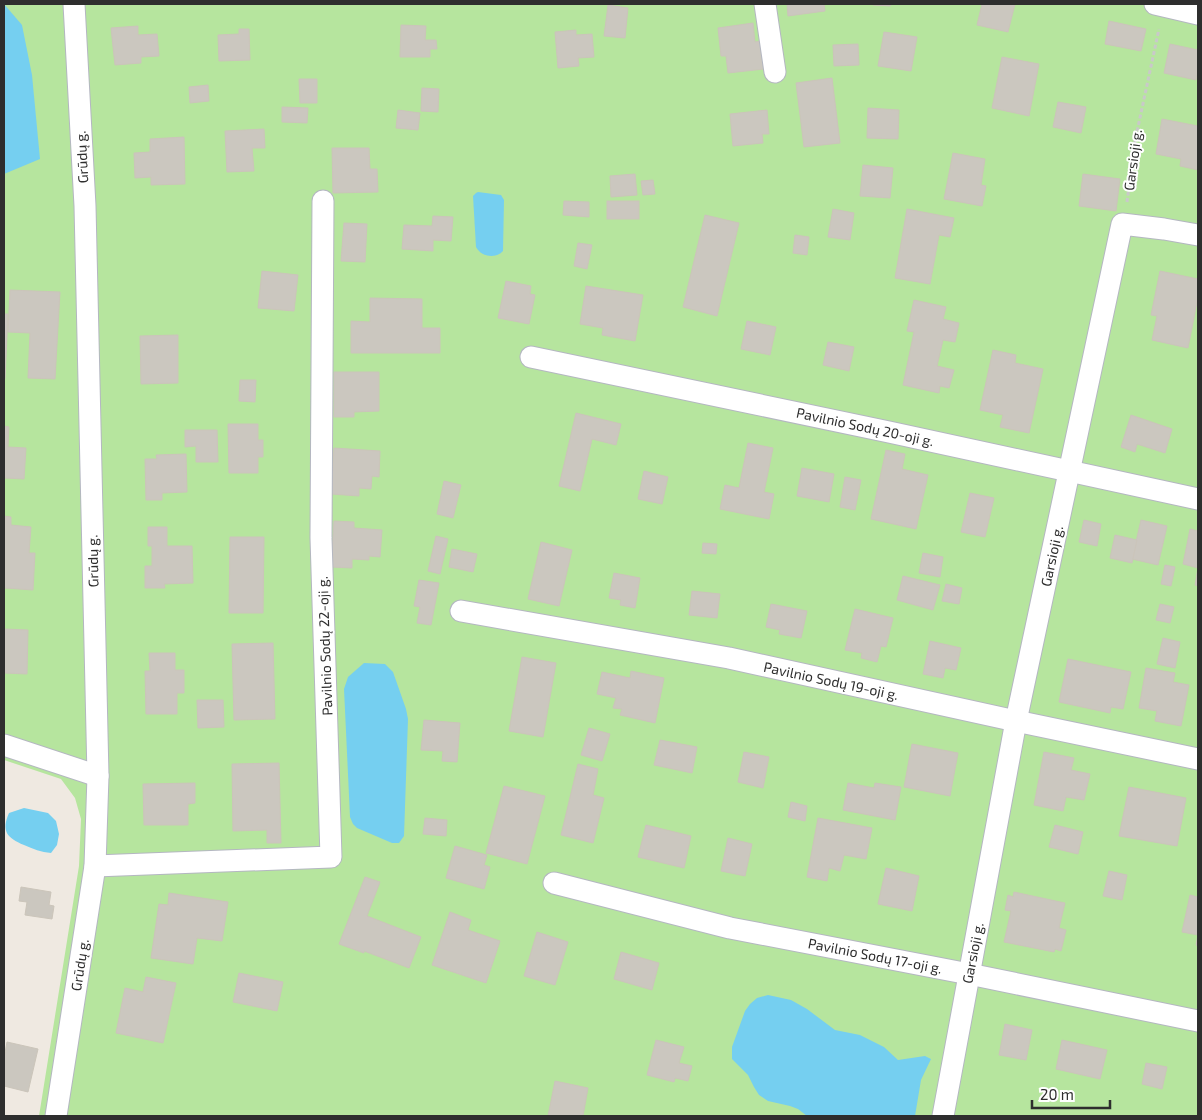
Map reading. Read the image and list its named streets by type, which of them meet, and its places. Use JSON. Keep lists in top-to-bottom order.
{
  "streets": {
    "street": [
      "Grūdų g.",
      "Garsioji g.",
      "Pavilnio Sodų 20-oji g.",
      "Pavilnio Sodų 22-oji g.",
      "Pavilnio Sodų 19-oji g.",
      "Pavilnio Sodų 17-oji g."
    ]
  },
  "crossings": [
    ["Grūdų g.", "Pavilnio Sodų 22-oji g."],
    ["Garsioji g.", "Pavilnio Sodų 20-oji g."],
    ["Garsioji g.", "Pavilnio Sodų 19-oji g."],
    ["Garsioji g.", "Pavilnio Sodų 17-oji g."]
  ],
  "scale_bar": "20 m"
}
